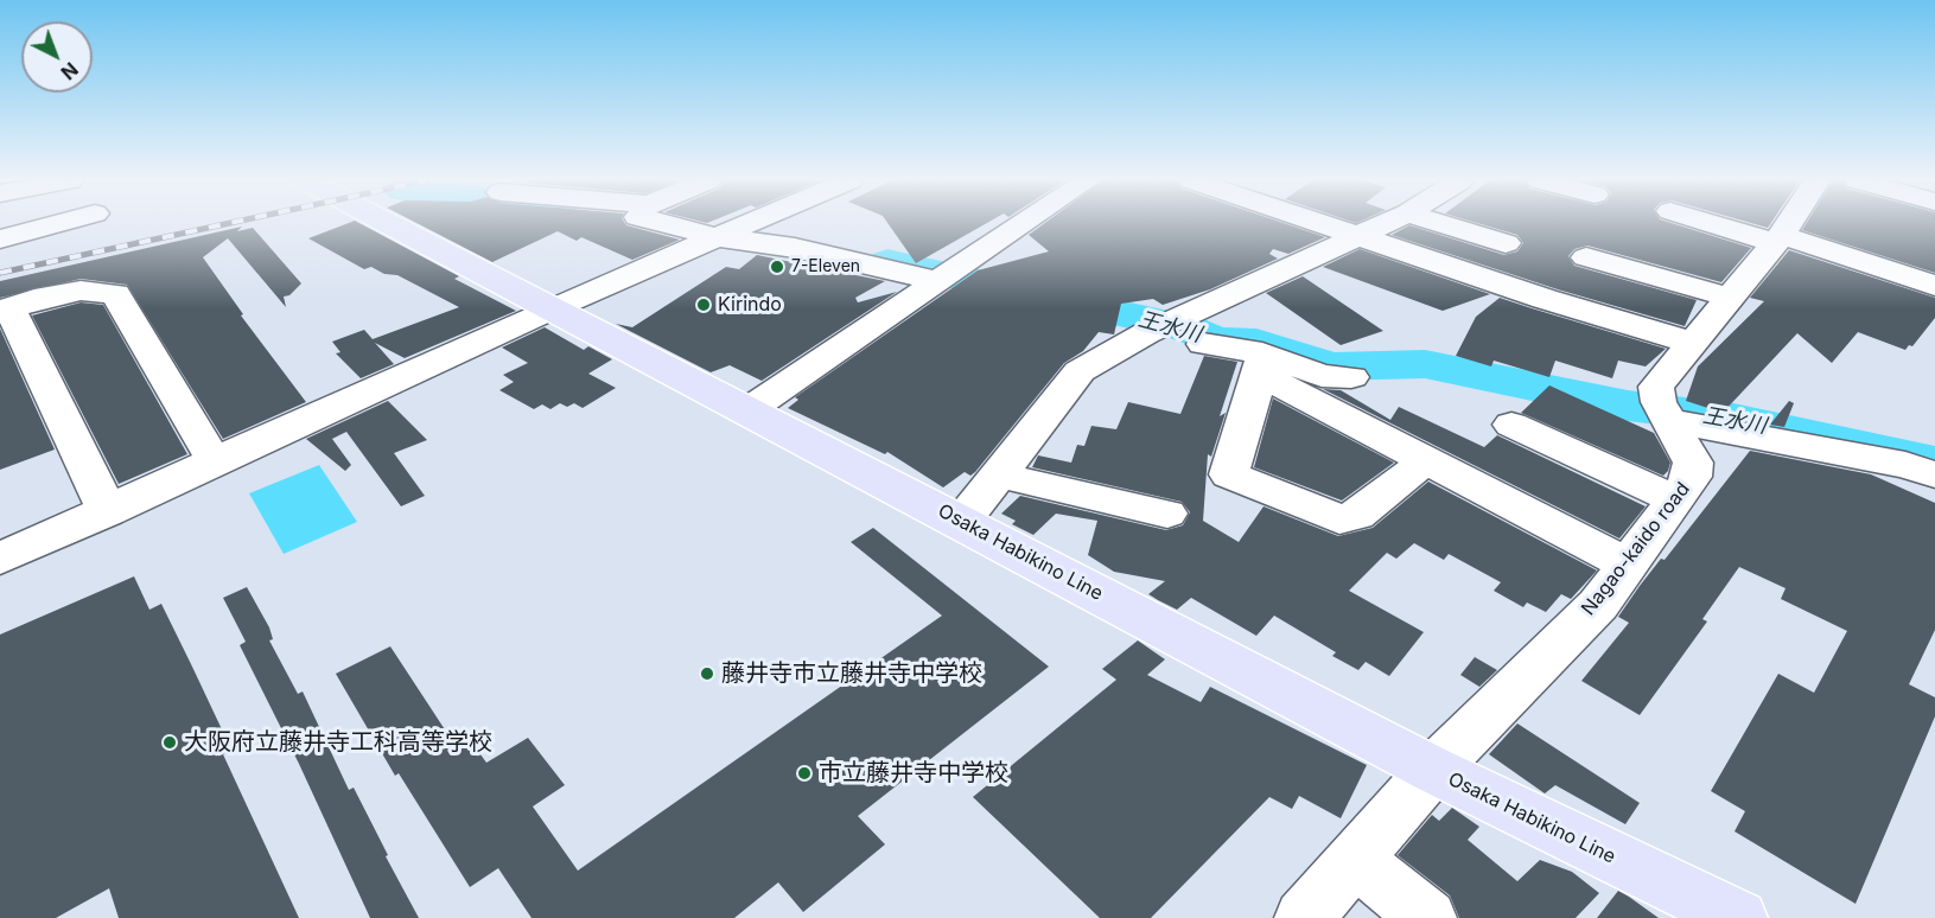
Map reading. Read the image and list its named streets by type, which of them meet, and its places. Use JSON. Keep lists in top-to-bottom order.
{
  "streets": {
    "main road": ["Osaka Habikino Line"],
    "street": ["Nagao-kaido road"]
  },
  "crossings": [
    ["Nagao-kaido road", "Osaka Habikino Line"]
  ],
  "water": ["王水川"],
  "places": [
    "7-Eleven",
    "Kirindo",
    "藤井寺市立藤井寺中学校",
    "大阪府立藤井寺工科高等学校",
    "市立藤井寺中学校"
  ],
  "north": "bottom right"
}
